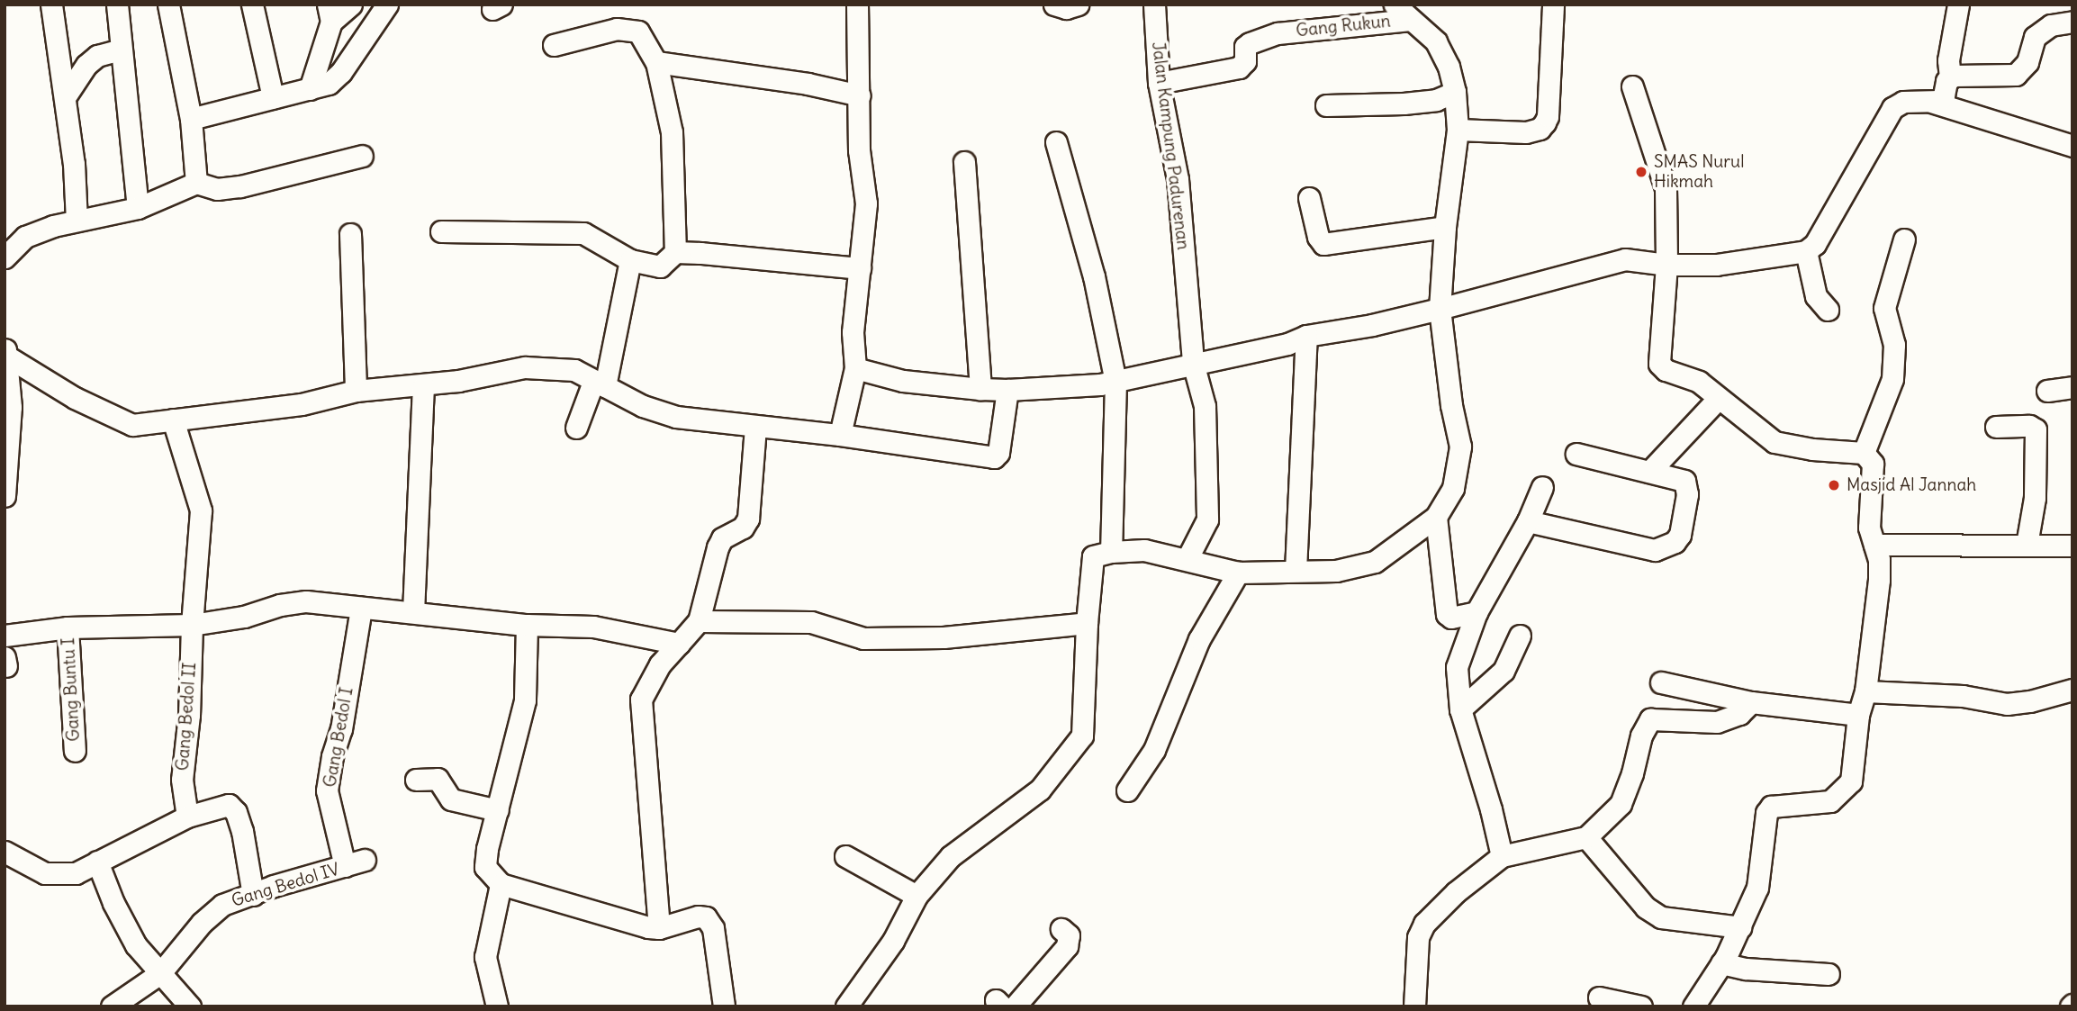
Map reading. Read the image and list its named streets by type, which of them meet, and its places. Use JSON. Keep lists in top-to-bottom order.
{
  "streets": {
    "street": [
      "Gang Rukun",
      "Jalan Kampung Padurenan",
      "Gang Buntu I",
      "Gang Bedol II",
      "Gang Bedol I",
      "Gang Bedol IV"
    ]
  },
  "crossings": [
    ["Gang Rukun", "Jalan Kampung Padurenan"],
    ["Gang Bedol I", "Gang Bedol IV"]
  ],
  "places": ["SMAS Nurul Hikmah", "Masjid Al Jannah"]
}
